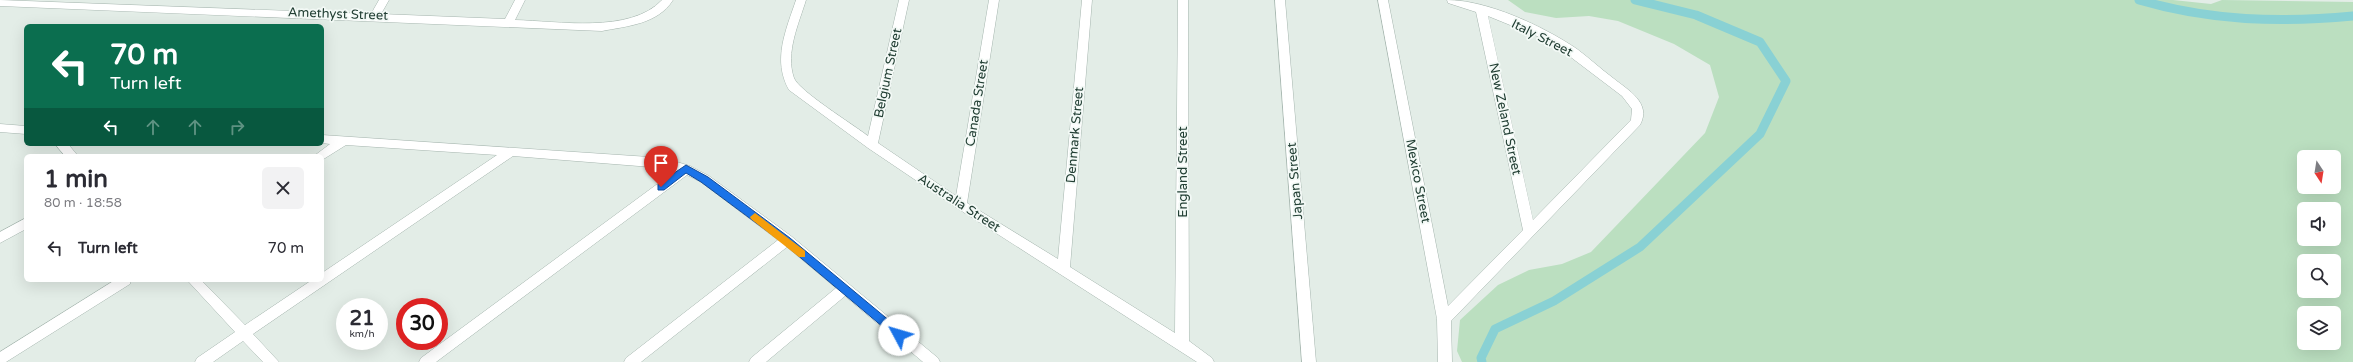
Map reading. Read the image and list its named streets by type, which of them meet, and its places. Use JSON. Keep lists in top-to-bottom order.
{
  "streets": {
    "street": [
      "Amethyst Street",
      "Italy Street",
      "Belgium Street",
      "Canada Street",
      "New Zeland Street",
      "Denmark Street",
      "England Street",
      "Japan Street",
      "Mexico Street",
      "Australia Street"
    ]
  },
  "crossings": [
    ["Italy Street", "New Zeland Street"],
    ["Belgium Street", "Australia Street"],
    ["Canada Street", "Australia Street"],
    ["Denmark Street", "Australia Street"],
    ["England Street", "Australia Street"]
  ],
  "north": "bottom",
  "page": {
    "turn": ["70 m", "Turn left"],
    "heading": ["1 min", "80 m · 18:58"],
    "list": [
      {
        "name": "Turn left",
        "value": "70 m"
      }
    ],
    "speed": "21 km/h",
    "limit": "30"
  }
}
